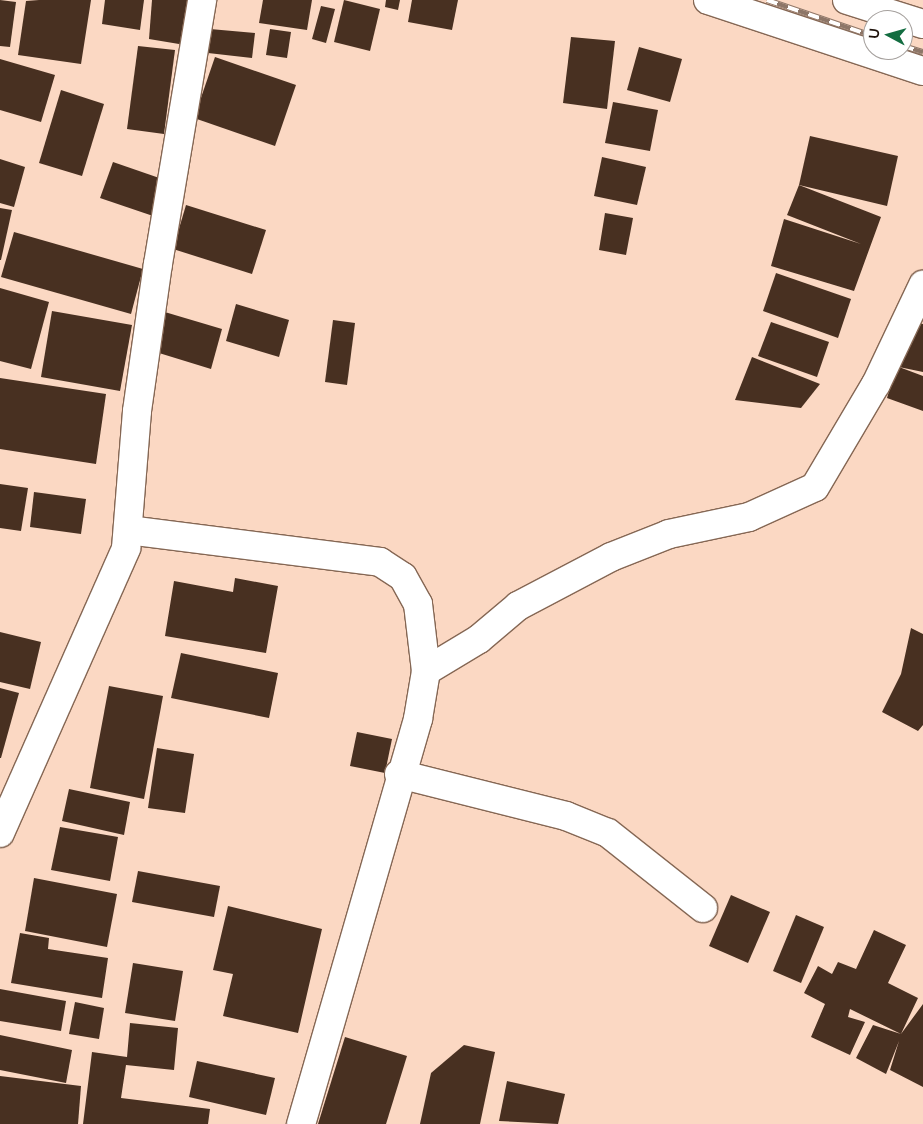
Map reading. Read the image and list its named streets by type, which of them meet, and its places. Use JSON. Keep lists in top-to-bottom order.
{
  "north": "left"
}
